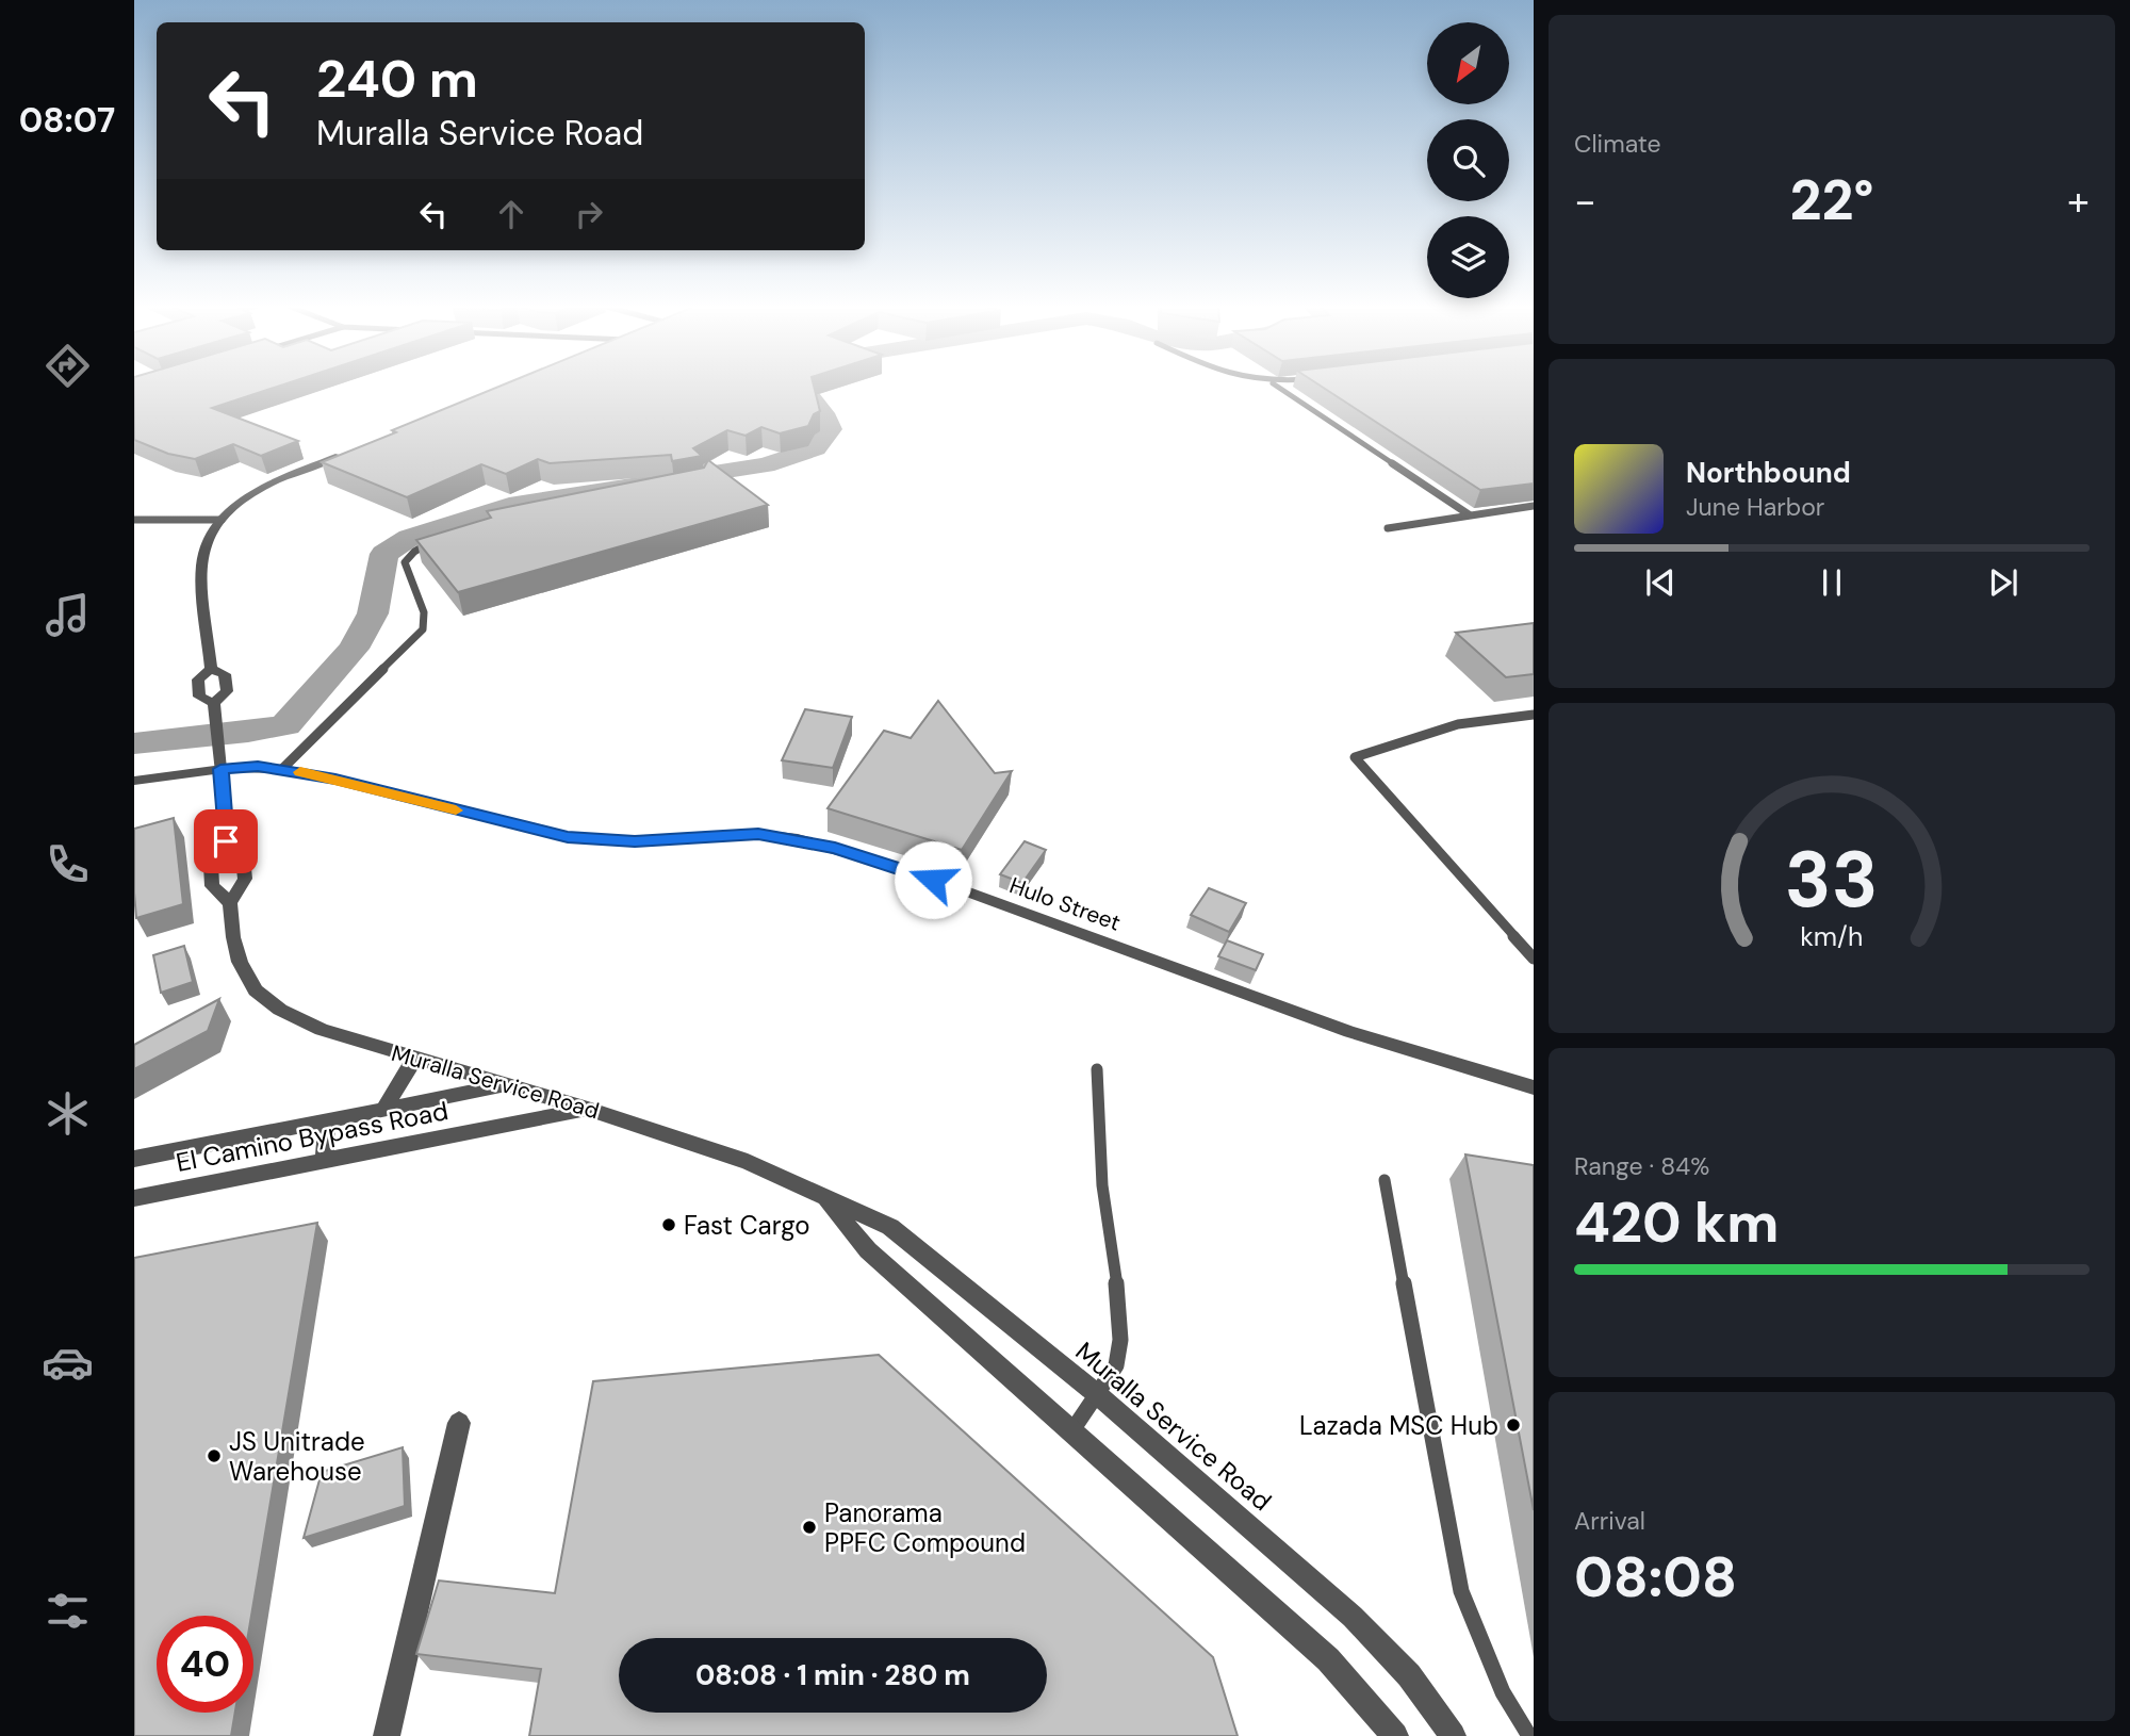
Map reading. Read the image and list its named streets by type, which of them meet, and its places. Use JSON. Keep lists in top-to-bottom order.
{
  "streets": {
    "street": ["Hulo Street", "Muralla Service Road", "El Camino Bypass Road"]
  },
  "crossings": [
    ["Hulo Street", "Muralla Service Road"],
    ["Muralla Service Road", "El Camino Bypass Road"]
  ],
  "places": [
    "Fast Cargo",
    "Lazada MSC Hub",
    "JS Unitrade Warehouse",
    "Panorama PPFC Compound"
  ],
  "north": "bottom left",
  "page": {
    "tabs": "08:07",
    "tile": [
      "Climate",
      ["Range · 84%", "420 km"],
      ["Arrival", "08:08"]
    ],
    "turn": ["240 m", "Muralla Service Road"],
    "heat": ["−", "22°", "+"],
    "song": ["Northbound", "June Harbor"],
    "limit": "40",
    "trip": "08:08 · 1 min · 280 m",
    "gauge": ["33", "km/h"]
  }
}
